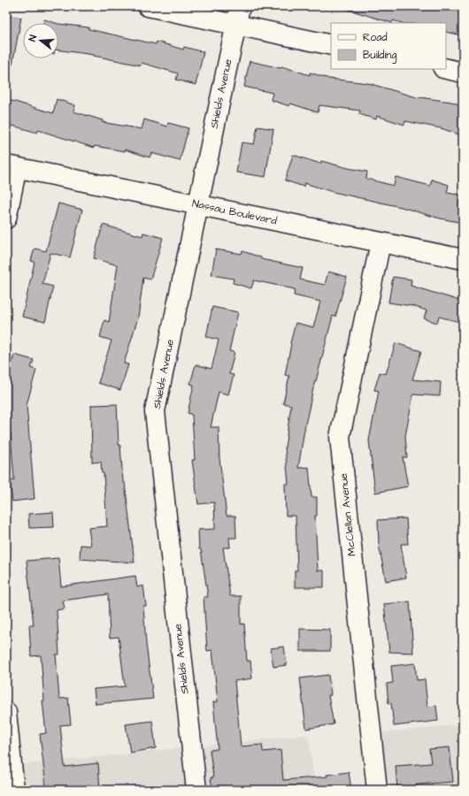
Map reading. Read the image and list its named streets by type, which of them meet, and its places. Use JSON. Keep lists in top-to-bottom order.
{
  "streets": {
    "street": ["Shields Avenue", "Nassau Boulevard", "McClellan Avenue"]
  },
  "crossings": [
    ["Shields Avenue", "Nassau Boulevard"],
    ["Nassau Boulevard", "McClellan Avenue"]
  ],
  "legend": ["Road", "Building"],
  "north": "left"
}
